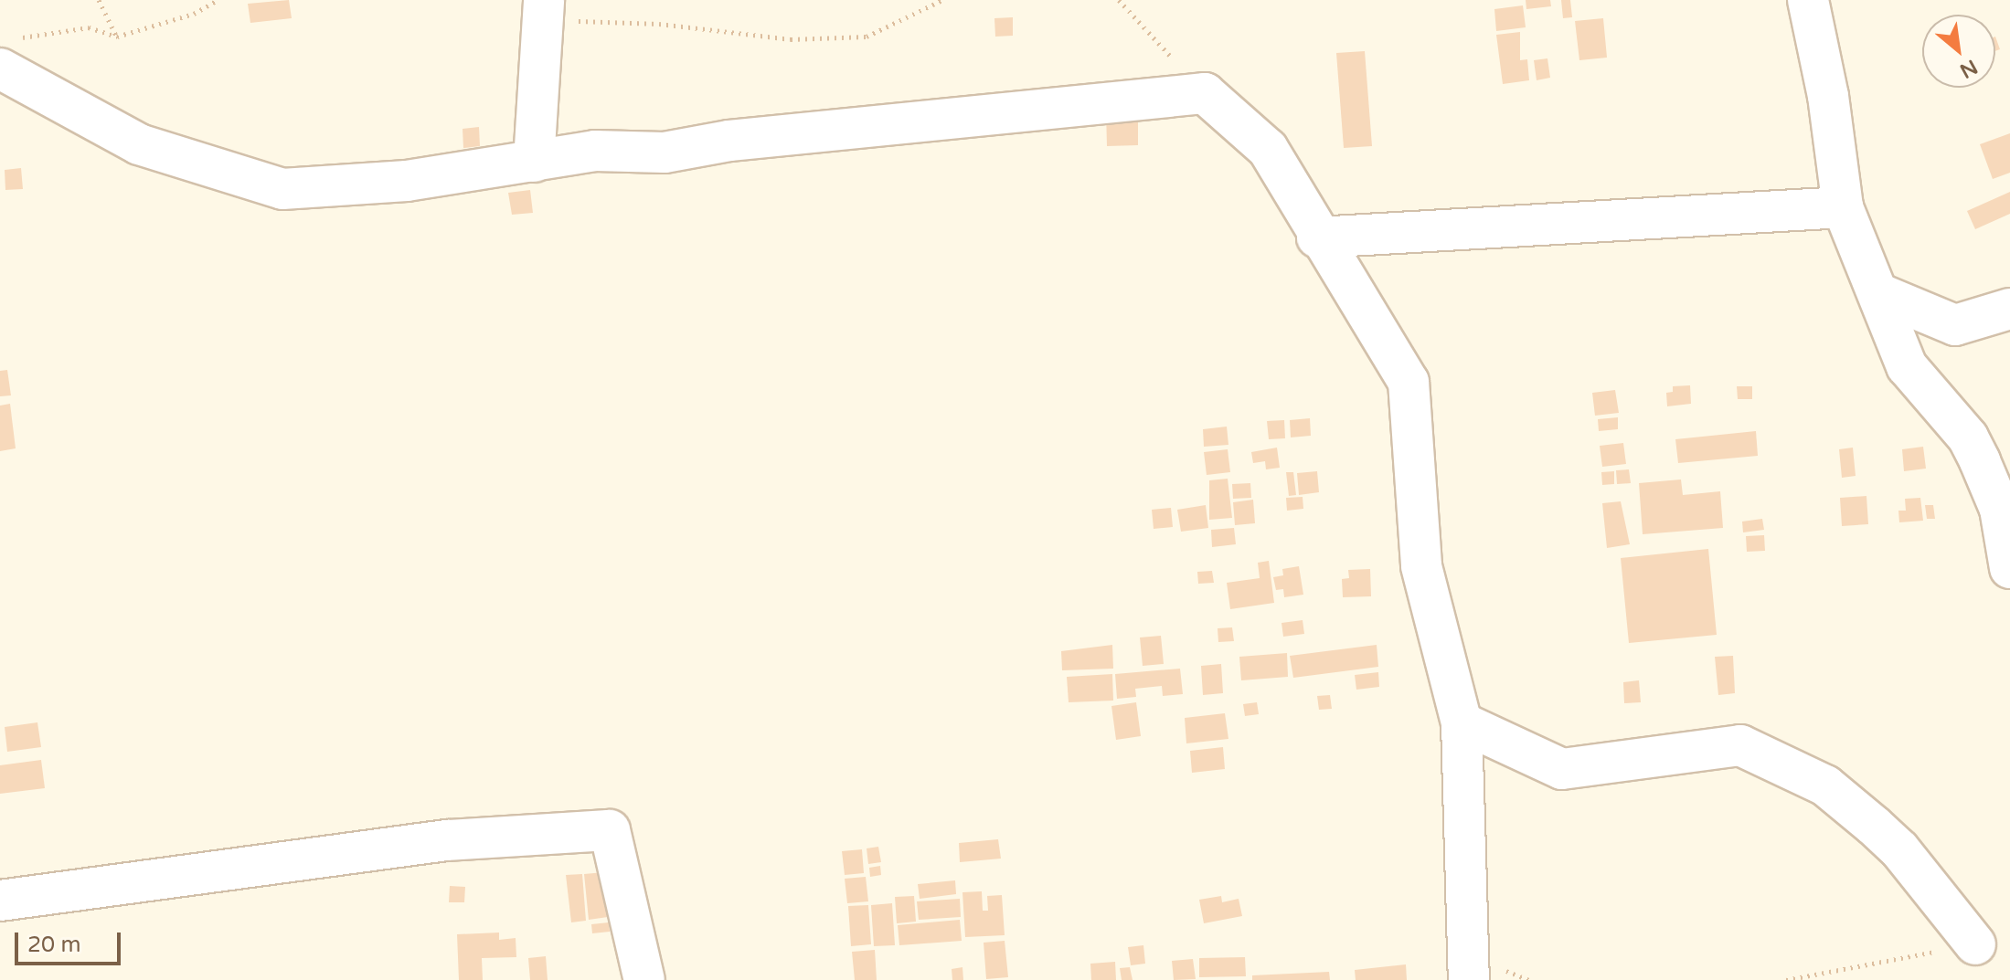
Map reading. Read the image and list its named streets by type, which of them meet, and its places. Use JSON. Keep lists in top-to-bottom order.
{
  "scale_bar": "20 m",
  "north": "bottom right"
}
